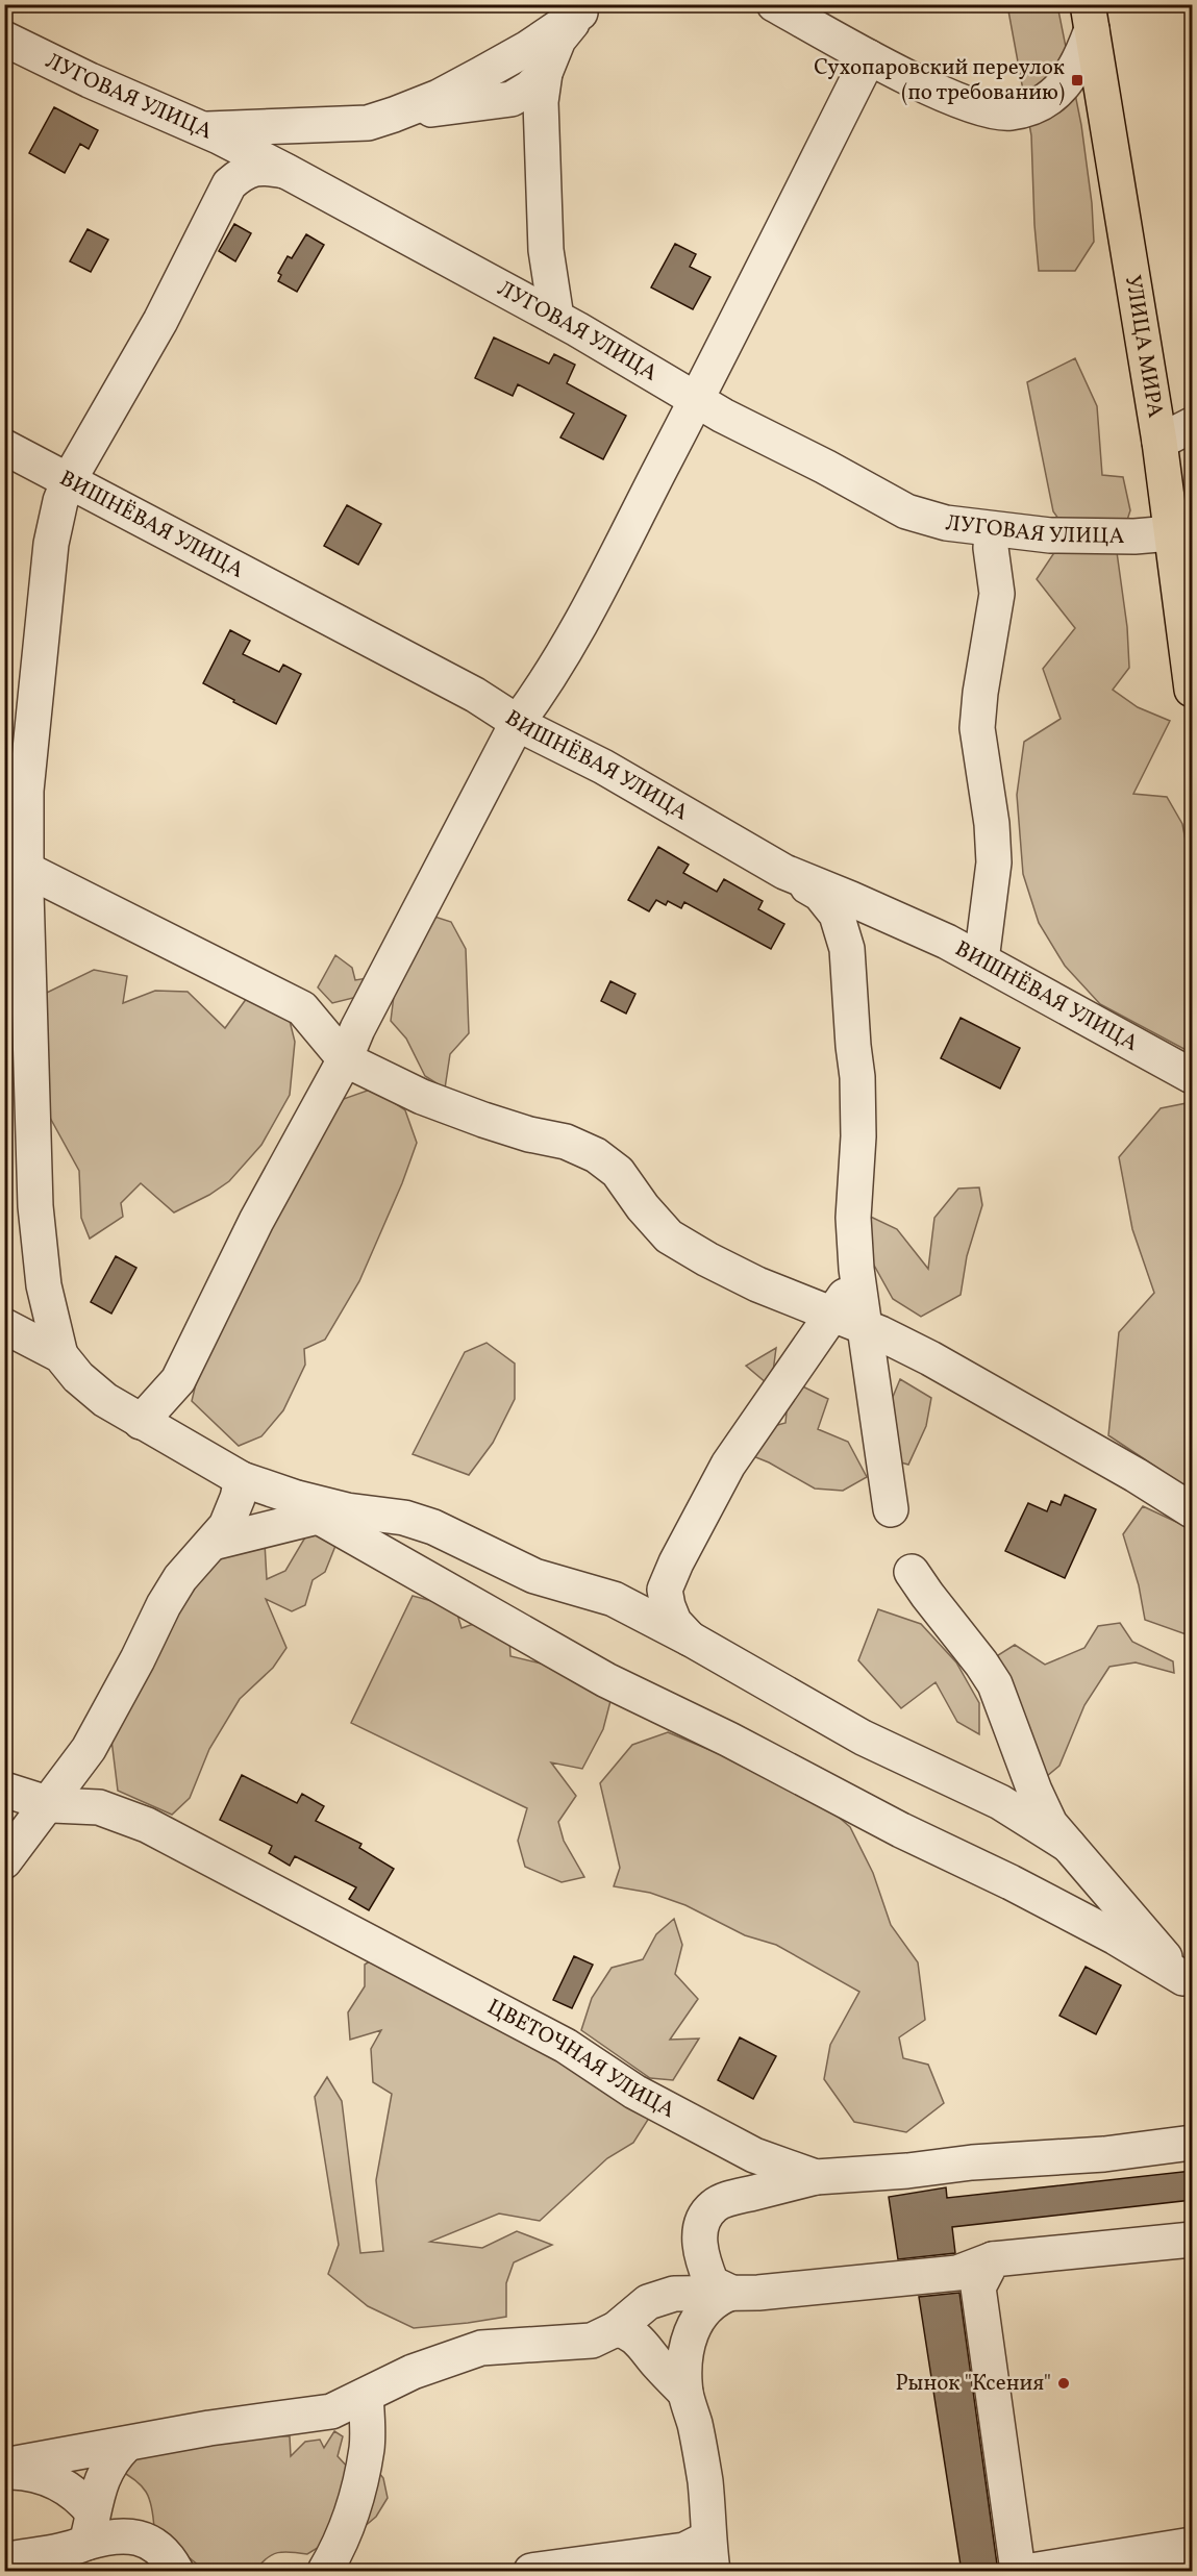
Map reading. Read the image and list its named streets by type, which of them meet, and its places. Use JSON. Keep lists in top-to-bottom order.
{
  "streets": {
    "main road": ["УЛИЦА МИРА"],
    "street": ["ЛУГОВАЯ УЛИЦА", "ВИШНЁВАЯ УЛИЦА", "ЦВЕТОЧНАЯ УЛИЦА"]
  },
  "crossings": [
    ["ЛУГОВАЯ УЛИЦА", "УЛИЦА МИРА"]
  ],
  "places": {
    "transit": ["Сухопаровский переулок (по требованию)"],
    "other": ["Рынок \"Ксения\""]
  }
}
